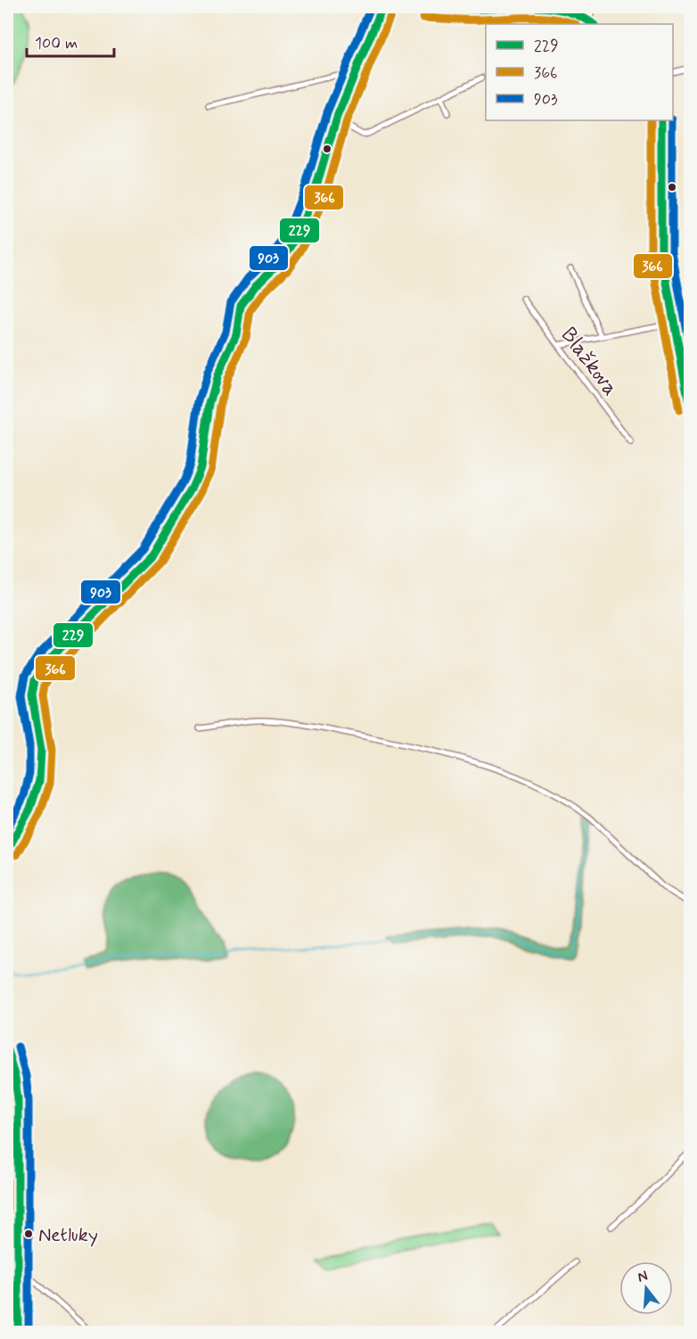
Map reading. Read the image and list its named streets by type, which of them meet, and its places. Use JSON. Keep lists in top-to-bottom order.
{
  "streets": {
    "street": ["Blažkova"]
  },
  "places": ["Netluky"],
  "lines": ["transit line 229", "transit line 903", "transit line 366"],
  "legend": ["229", "366", "903"],
  "scale_bar": "100 m",
  "north": "top"
}
